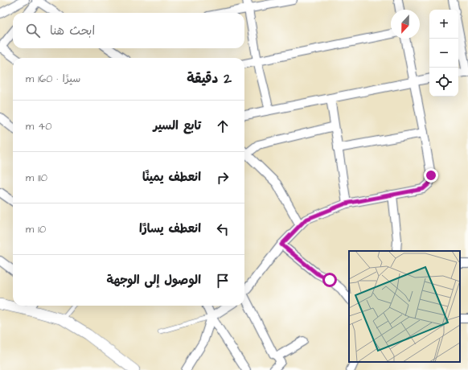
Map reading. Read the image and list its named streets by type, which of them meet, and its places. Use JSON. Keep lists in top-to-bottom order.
{
  "north": "bottom",
  "page": {
    "map_buttons": ["+", "−"],
    "search": "ابحث هنا",
    "heading": ["2 دقيقة", "سيرًا · 160 m"],
    "list": [
      ["تابع السير", "40 m"],
      ["انعطف يمينًا", "110 m"],
      ["انعطف يسارًا", "10 m"],
      "الوصول إلى الوجهة"
    ]
  }
}
